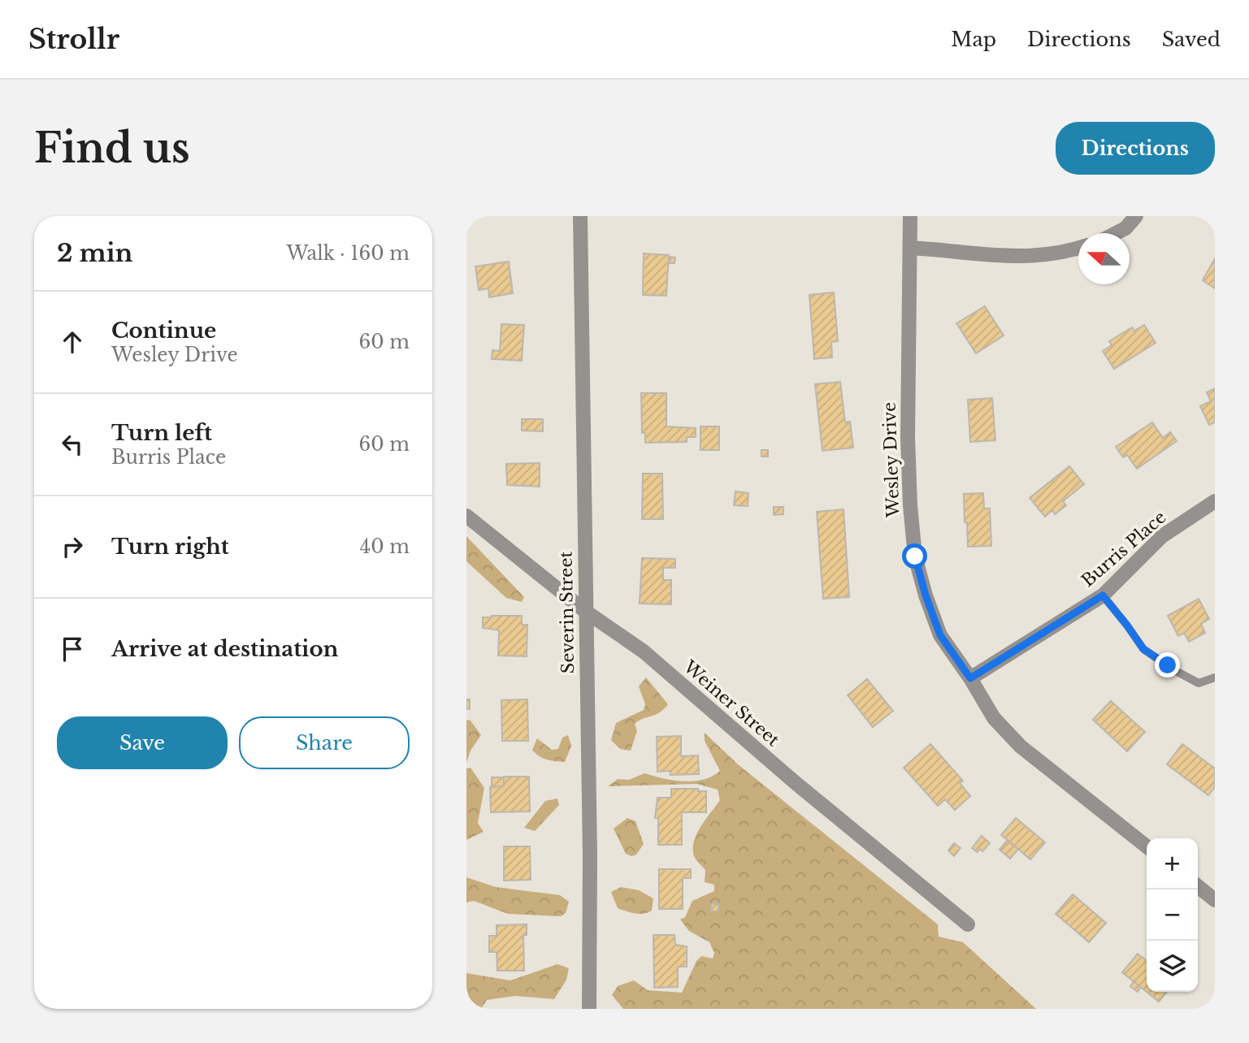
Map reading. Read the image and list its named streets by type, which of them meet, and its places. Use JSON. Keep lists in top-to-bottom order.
{
  "streets": {
    "street": [
      "Wesley Drive",
      "Burris Place",
      "Severin Street",
      "Weiner Street"
    ]
  },
  "crossings": [
    ["Wesley Drive", "Burris Place"],
    ["Severin Street", "Weiner Street"]
  ],
  "north": "left",
  "page": {
    "header": "Strollr",
    "nav": ["Map", "Directions", "Saved"],
    "buttons": [
      "Directions",
      ["Save", "Share"]
    ],
    "title": "Find us",
    "heading": ["2 min", "Walk · 160 m"],
    "list": [
      ["Continue", "Wesley Drive", "60 m"],
      ["Turn left", "Burris Place", "60 m"],
      ["Turn right", "40 m"],
      "Arrive at destination"
    ],
    "map_buttons": ["+", "−"]
  }
}
